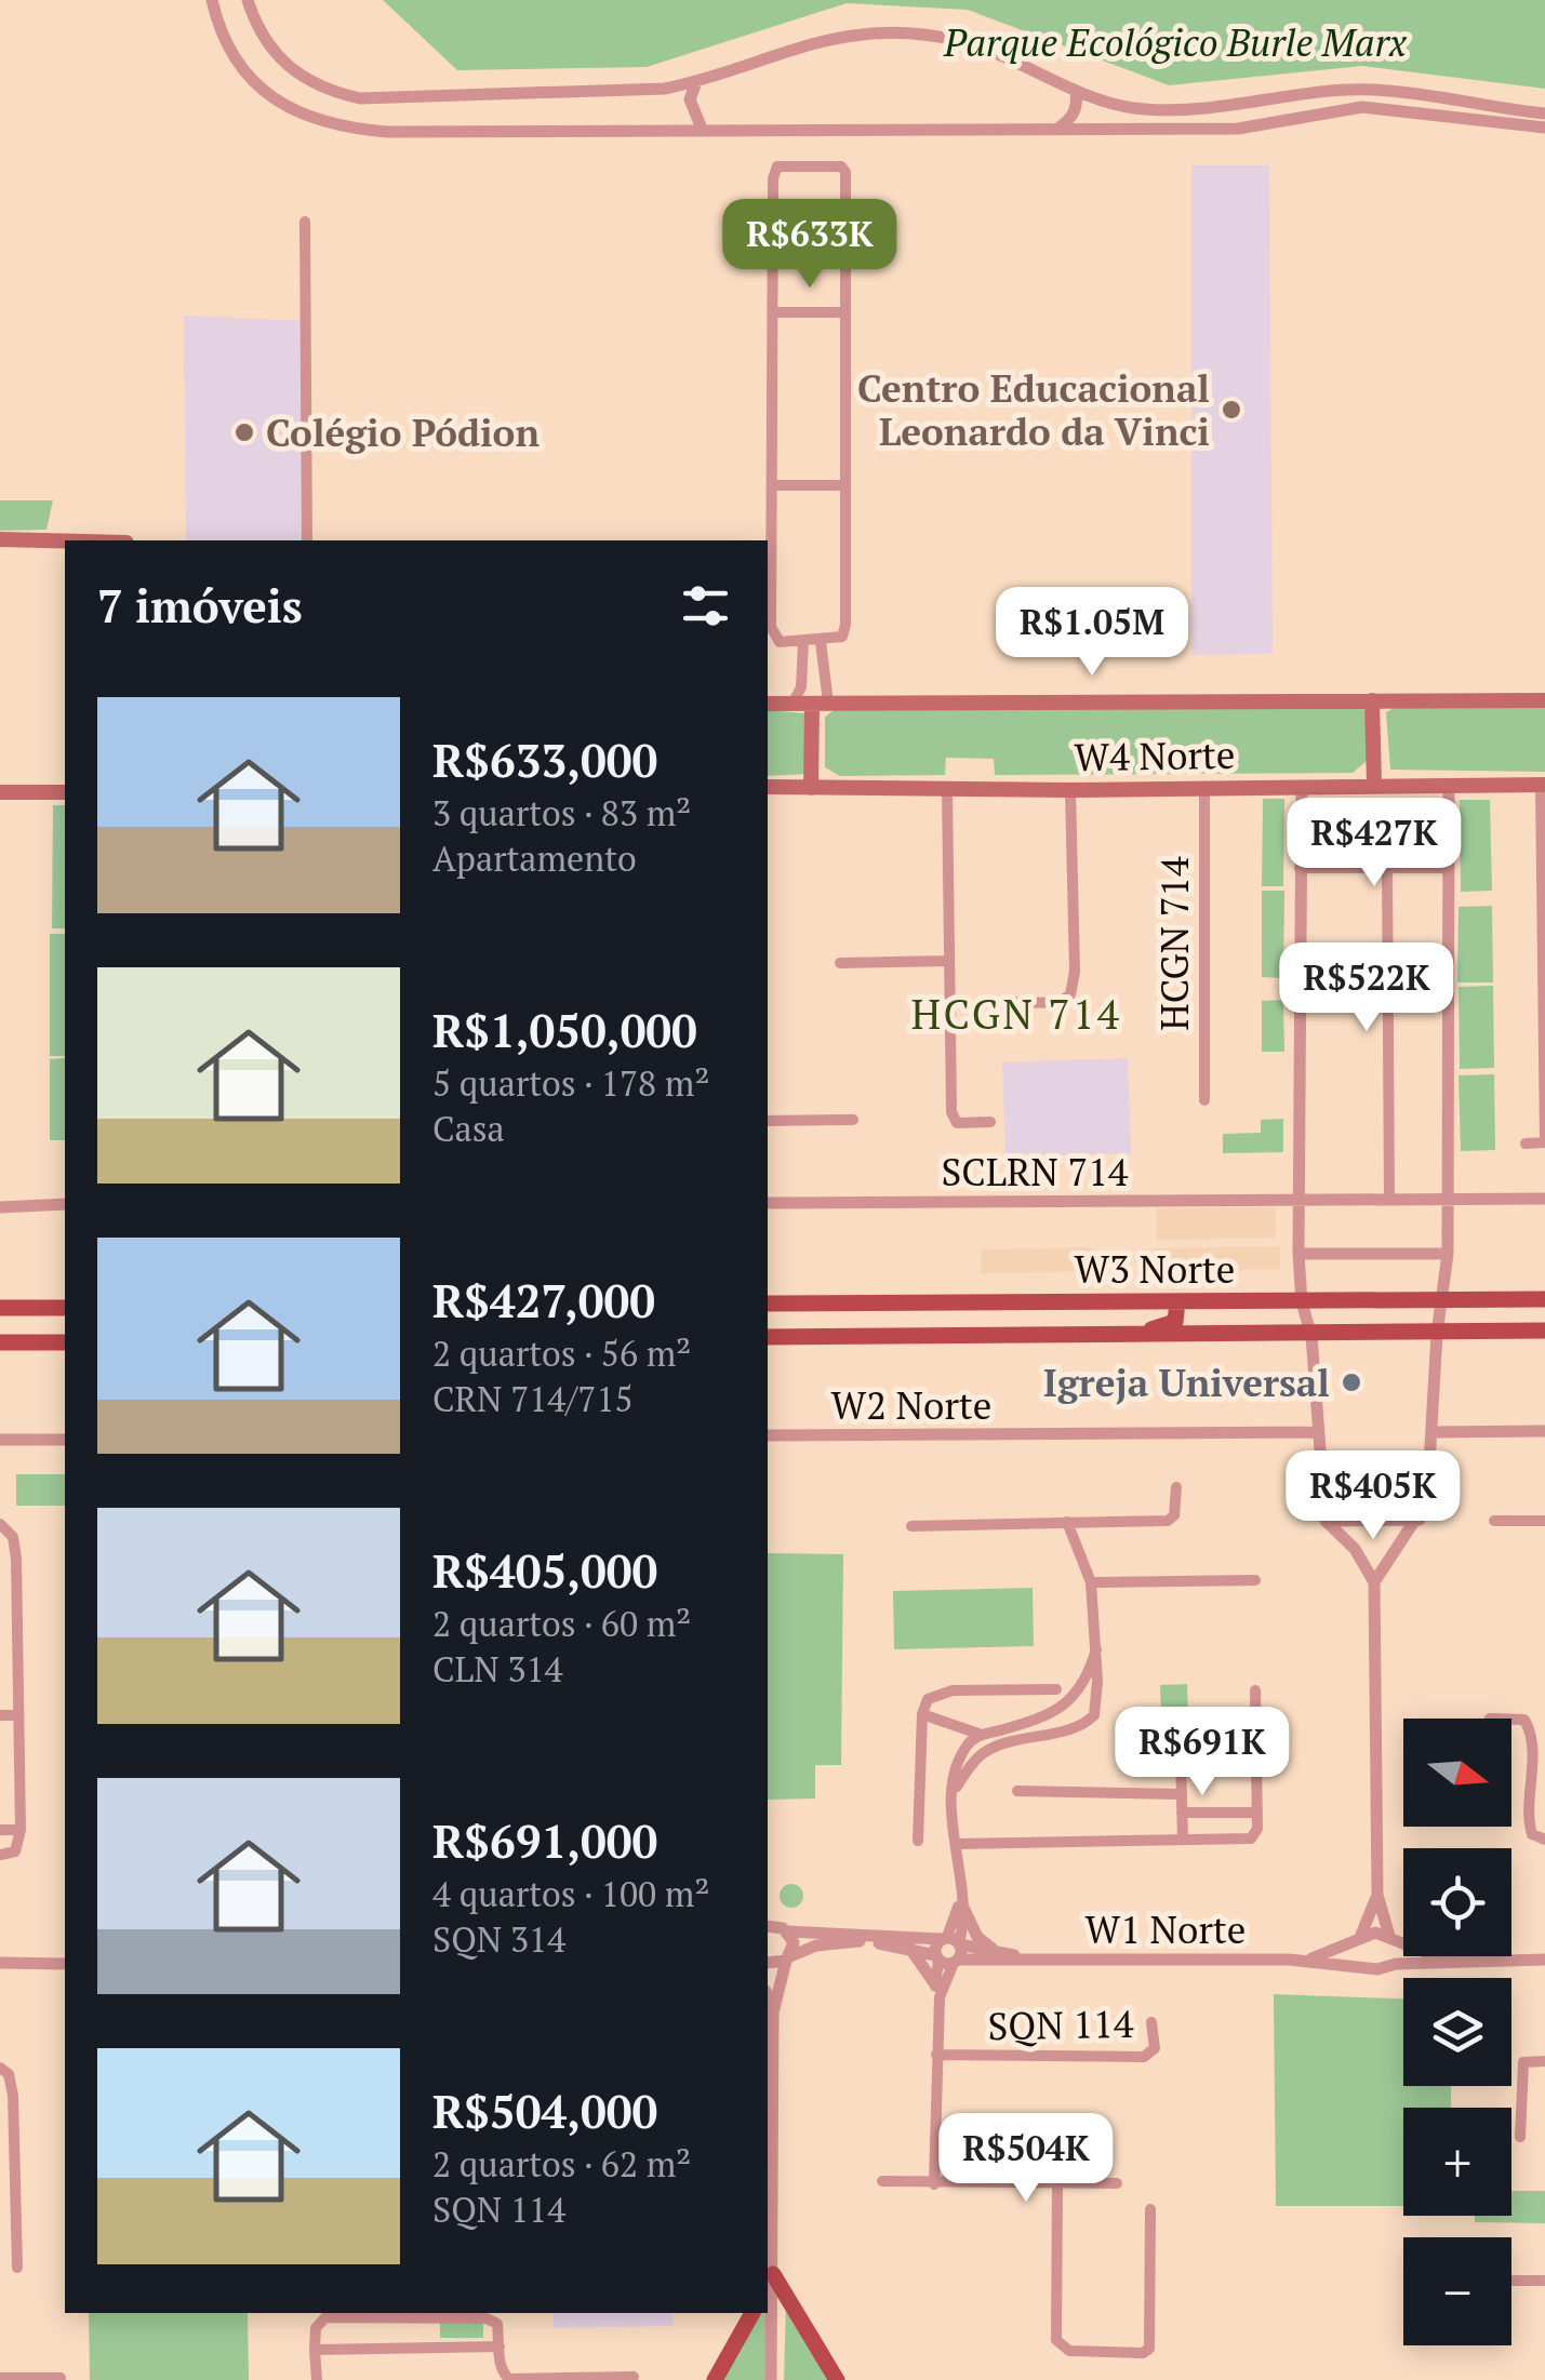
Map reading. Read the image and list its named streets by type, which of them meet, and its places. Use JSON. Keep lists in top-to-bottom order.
{
  "streets": {
    "main road": ["W4 Norte", "W3 Norte"],
    "street": [
      "HCGN 714",
      "SCLRN 714",
      "W2 Norte",
      "W1 Norte",
      "SQN 114"
    ]
  },
  "crossings": [
    ["W4 Norte", "HCGN 714"],
    ["W1 Norte", "SQN 114"]
  ],
  "districts": ["HCGN 714"],
  "parks": ["Parque Ecológico Burle Marx"],
  "places": ["Centro Educacional Leonardo da Vinci", "Colégio Pódion", "Igreja Universal"],
  "north": "right",
  "page": {
    "price": [
      "R$633K",
      "R$1.05M",
      "R$427K",
      "R$522K",
      "R$405K",
      "R$691K",
      "R$504K"
    ],
    "heading": "7 imóveis",
    "list": [
      {
        "name": "R$633,000",
        "note": "3 quartos · 83 m² · Apartamento"
      },
      {
        "name": "R$1,050,000",
        "note": "5 quartos · 178 m² · Casa"
      },
      {
        "name": "R$427,000",
        "note": "2 quartos · 56 m² · CRN 714/715"
      },
      {
        "name": "R$405,000",
        "note": "2 quartos · 60 m² · CLN 314"
      },
      {
        "name": "R$691,000",
        "note": "4 quartos · 100 m² · SQN 314"
      },
      {
        "name": "R$504,000",
        "note": "2 quartos · 62 m² · SQN 114"
      }
    ],
    "map_buttons": ["+", "−"]
  }
}
